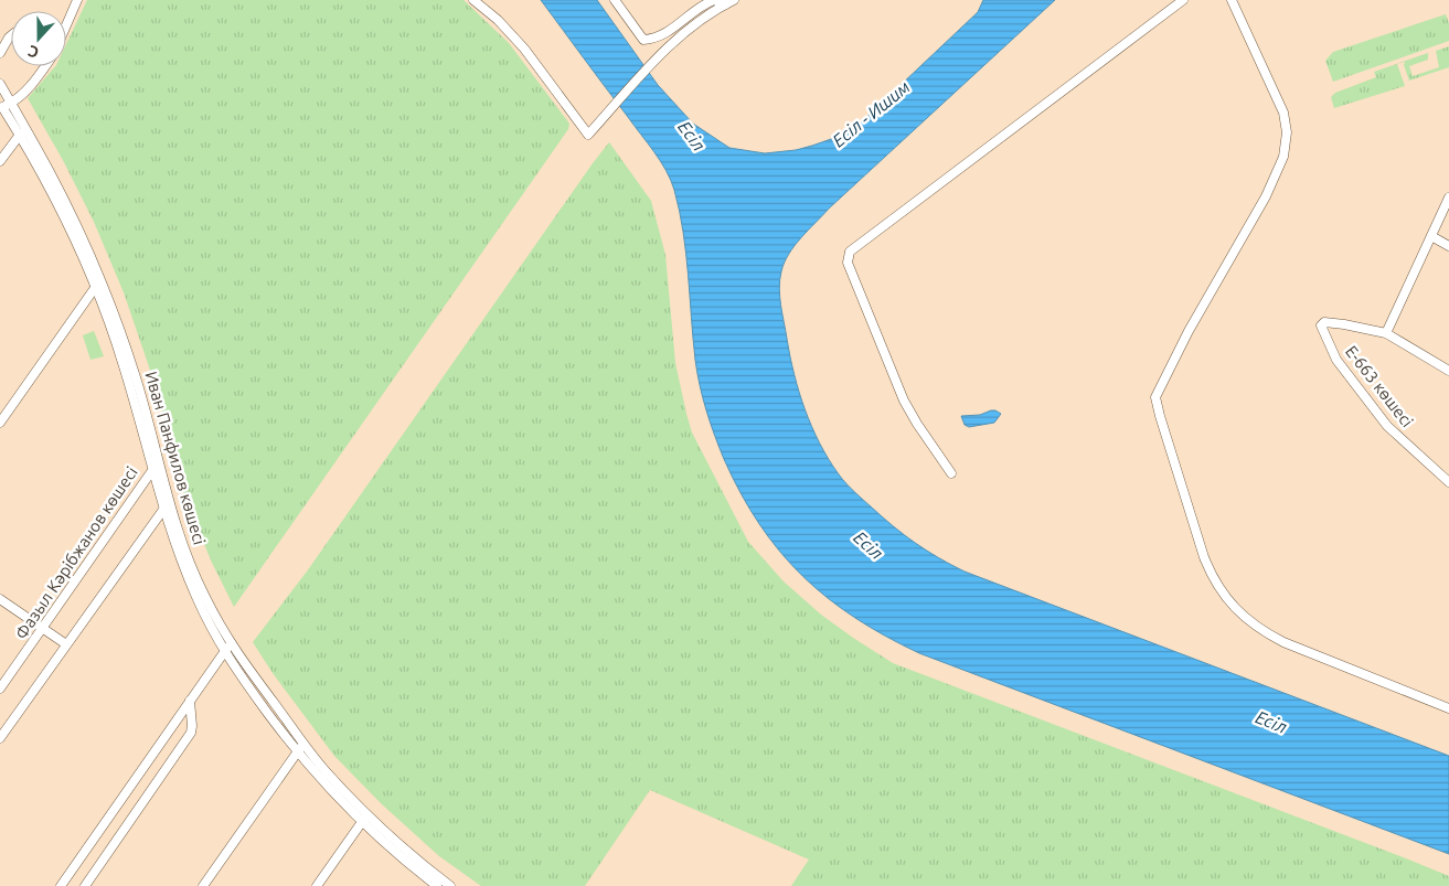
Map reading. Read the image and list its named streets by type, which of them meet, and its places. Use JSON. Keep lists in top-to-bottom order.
{
  "streets": {
    "street": ["Е-663 көшесі", "Иван Панфилов көшесі", "Фазыл Кәрібжанов көшесі"]
  },
  "crossings": [
    ["Иван Панфилов көшесі", "Фазыл Кәрібжанов көшесі"]
  ],
  "water": ["Есіл - Ишим", "Есіл"],
  "north": "bottom"
}
